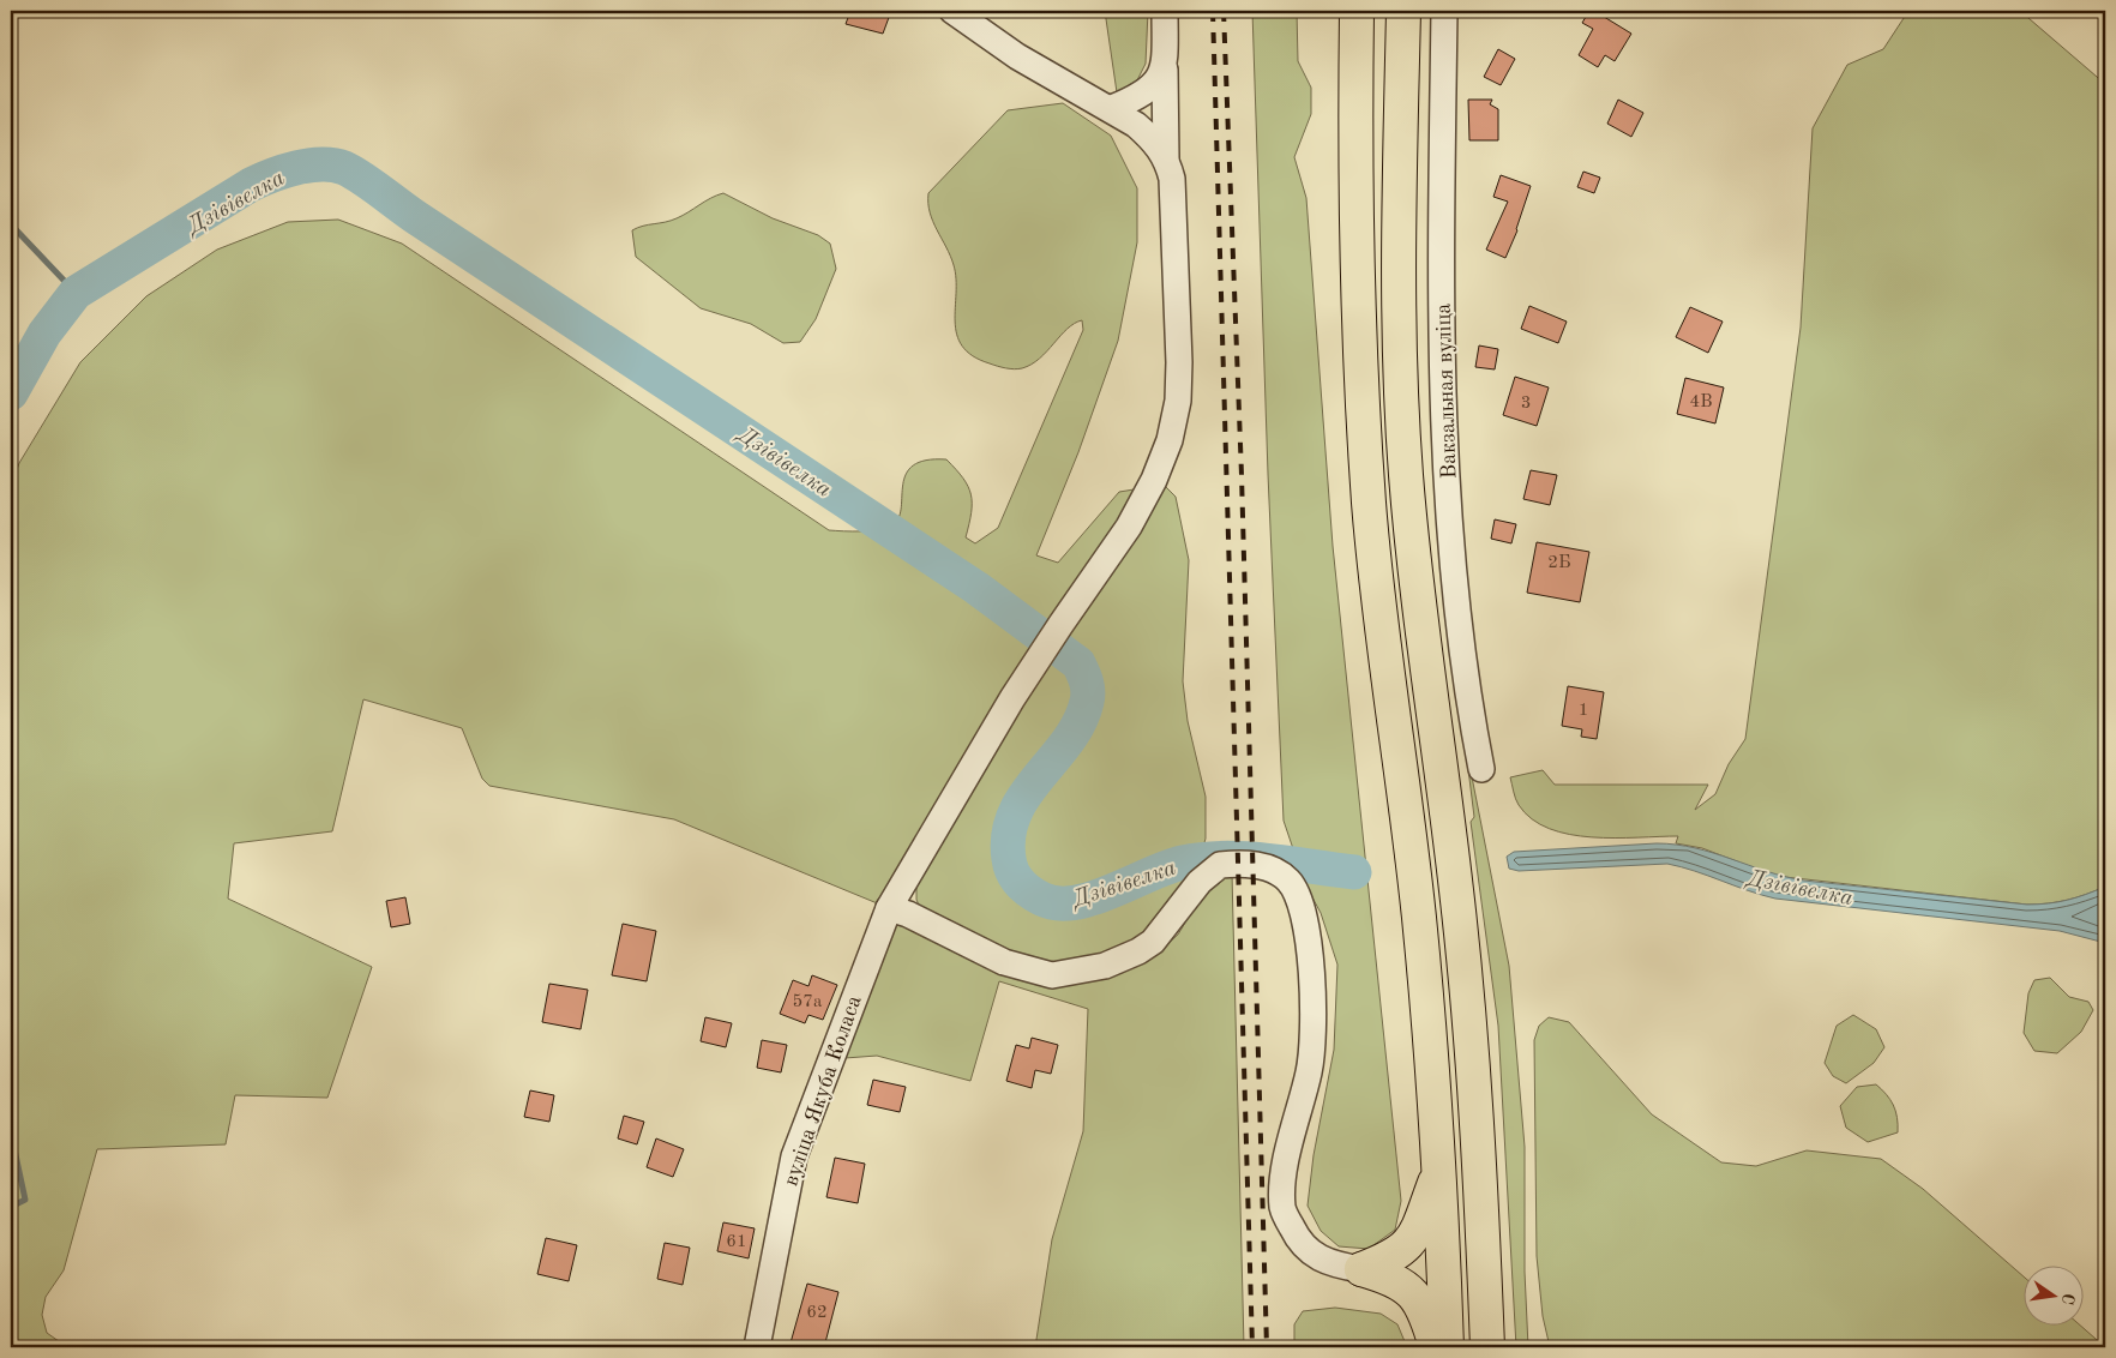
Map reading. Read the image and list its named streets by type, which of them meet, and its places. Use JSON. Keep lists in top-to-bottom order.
{
  "streets": {
    "street": ["Вакзальная вуліца", "вуліца Якуба Коласа"]
  },
  "water": ["Дзівівелка"],
  "house_numbers": [
    "4В",
    "3",
    "2Б",
    "1",
    "57а",
    "61",
    "62"
  ],
  "north": "right"
}
